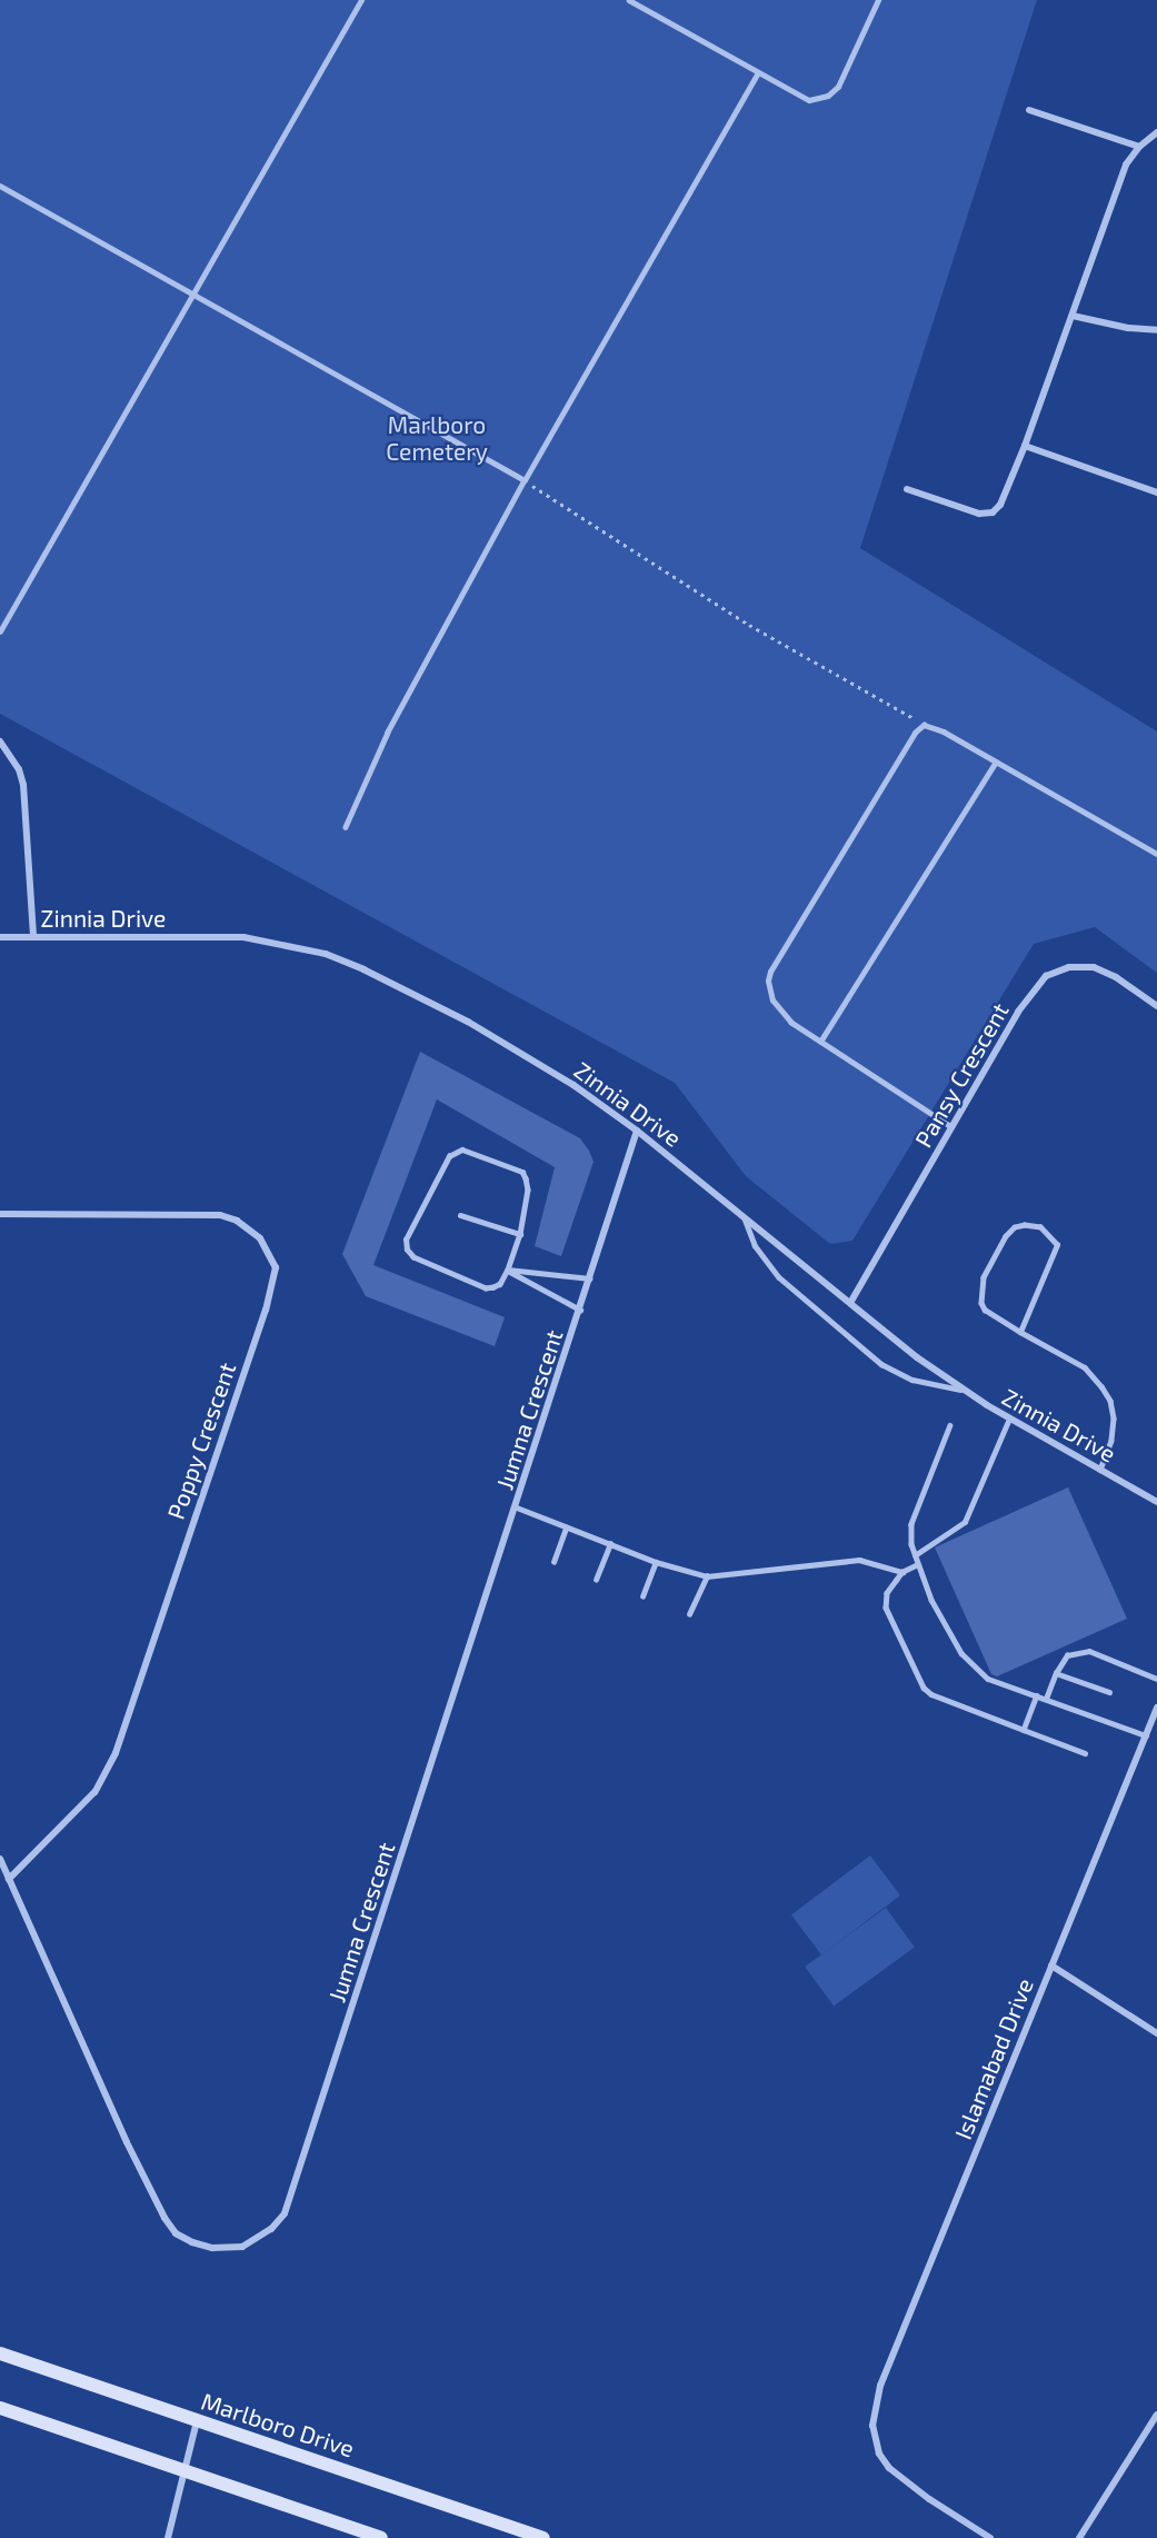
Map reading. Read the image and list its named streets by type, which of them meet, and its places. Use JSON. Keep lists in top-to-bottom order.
{
  "streets": {
    "main road": ["Marlboro Drive"],
    "street": [
      "Zinnia Drive",
      "Pansy Crescent",
      "Jumna Crescent",
      "Poppy Crescent",
      "Islamabad Drive"
    ]
  },
  "crossings": [
    ["Zinnia Drive", "Pansy Crescent"],
    ["Zinnia Drive", "Jumna Crescent"],
    ["Jumna Crescent", "Poppy Crescent"]
  ],
  "parks": ["Marlboro Cemetery"]
}
